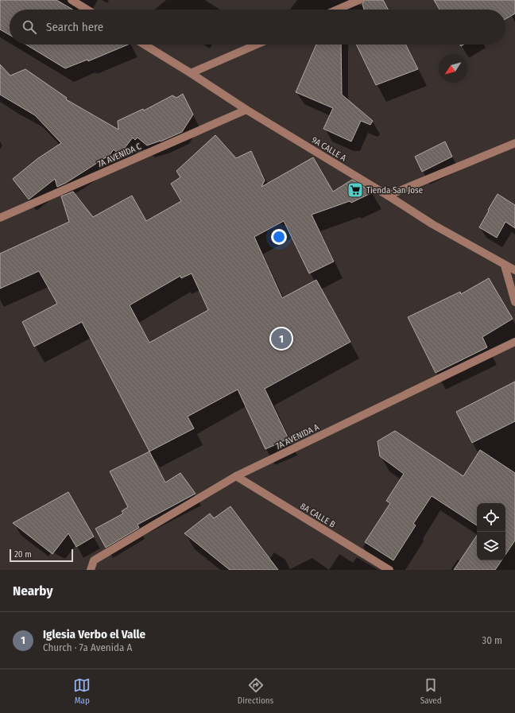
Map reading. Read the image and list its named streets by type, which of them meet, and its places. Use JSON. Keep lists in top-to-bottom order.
{
  "streets": {
    "street": [
      "9A CALLE A",
      "7A AVENIDA C",
      "7A AVENIDA A",
      "8A CALLE B"
    ]
  },
  "crossings": [
    ["9A CALLE A", "7A AVENIDA C"],
    ["7A AVENIDA A", "8A CALLE B"]
  ],
  "places": {
    "supermarket": ["Tienda San Jose"]
  },
  "scale_bar": "20 m",
  "north": "bottom left",
  "page": {
    "search": "Search here",
    "pins": "1",
    "scale": "20 m",
    "heading": "Nearby",
    "list": [
      {
        "mark": "1",
        "name": "Iglesia Verbo el Valle",
        "note": "Church · 7a Avenida A",
        "value": "30 m"
      }
    ],
    "nav": ["Map", "Directions", "Saved"]
  }
}
